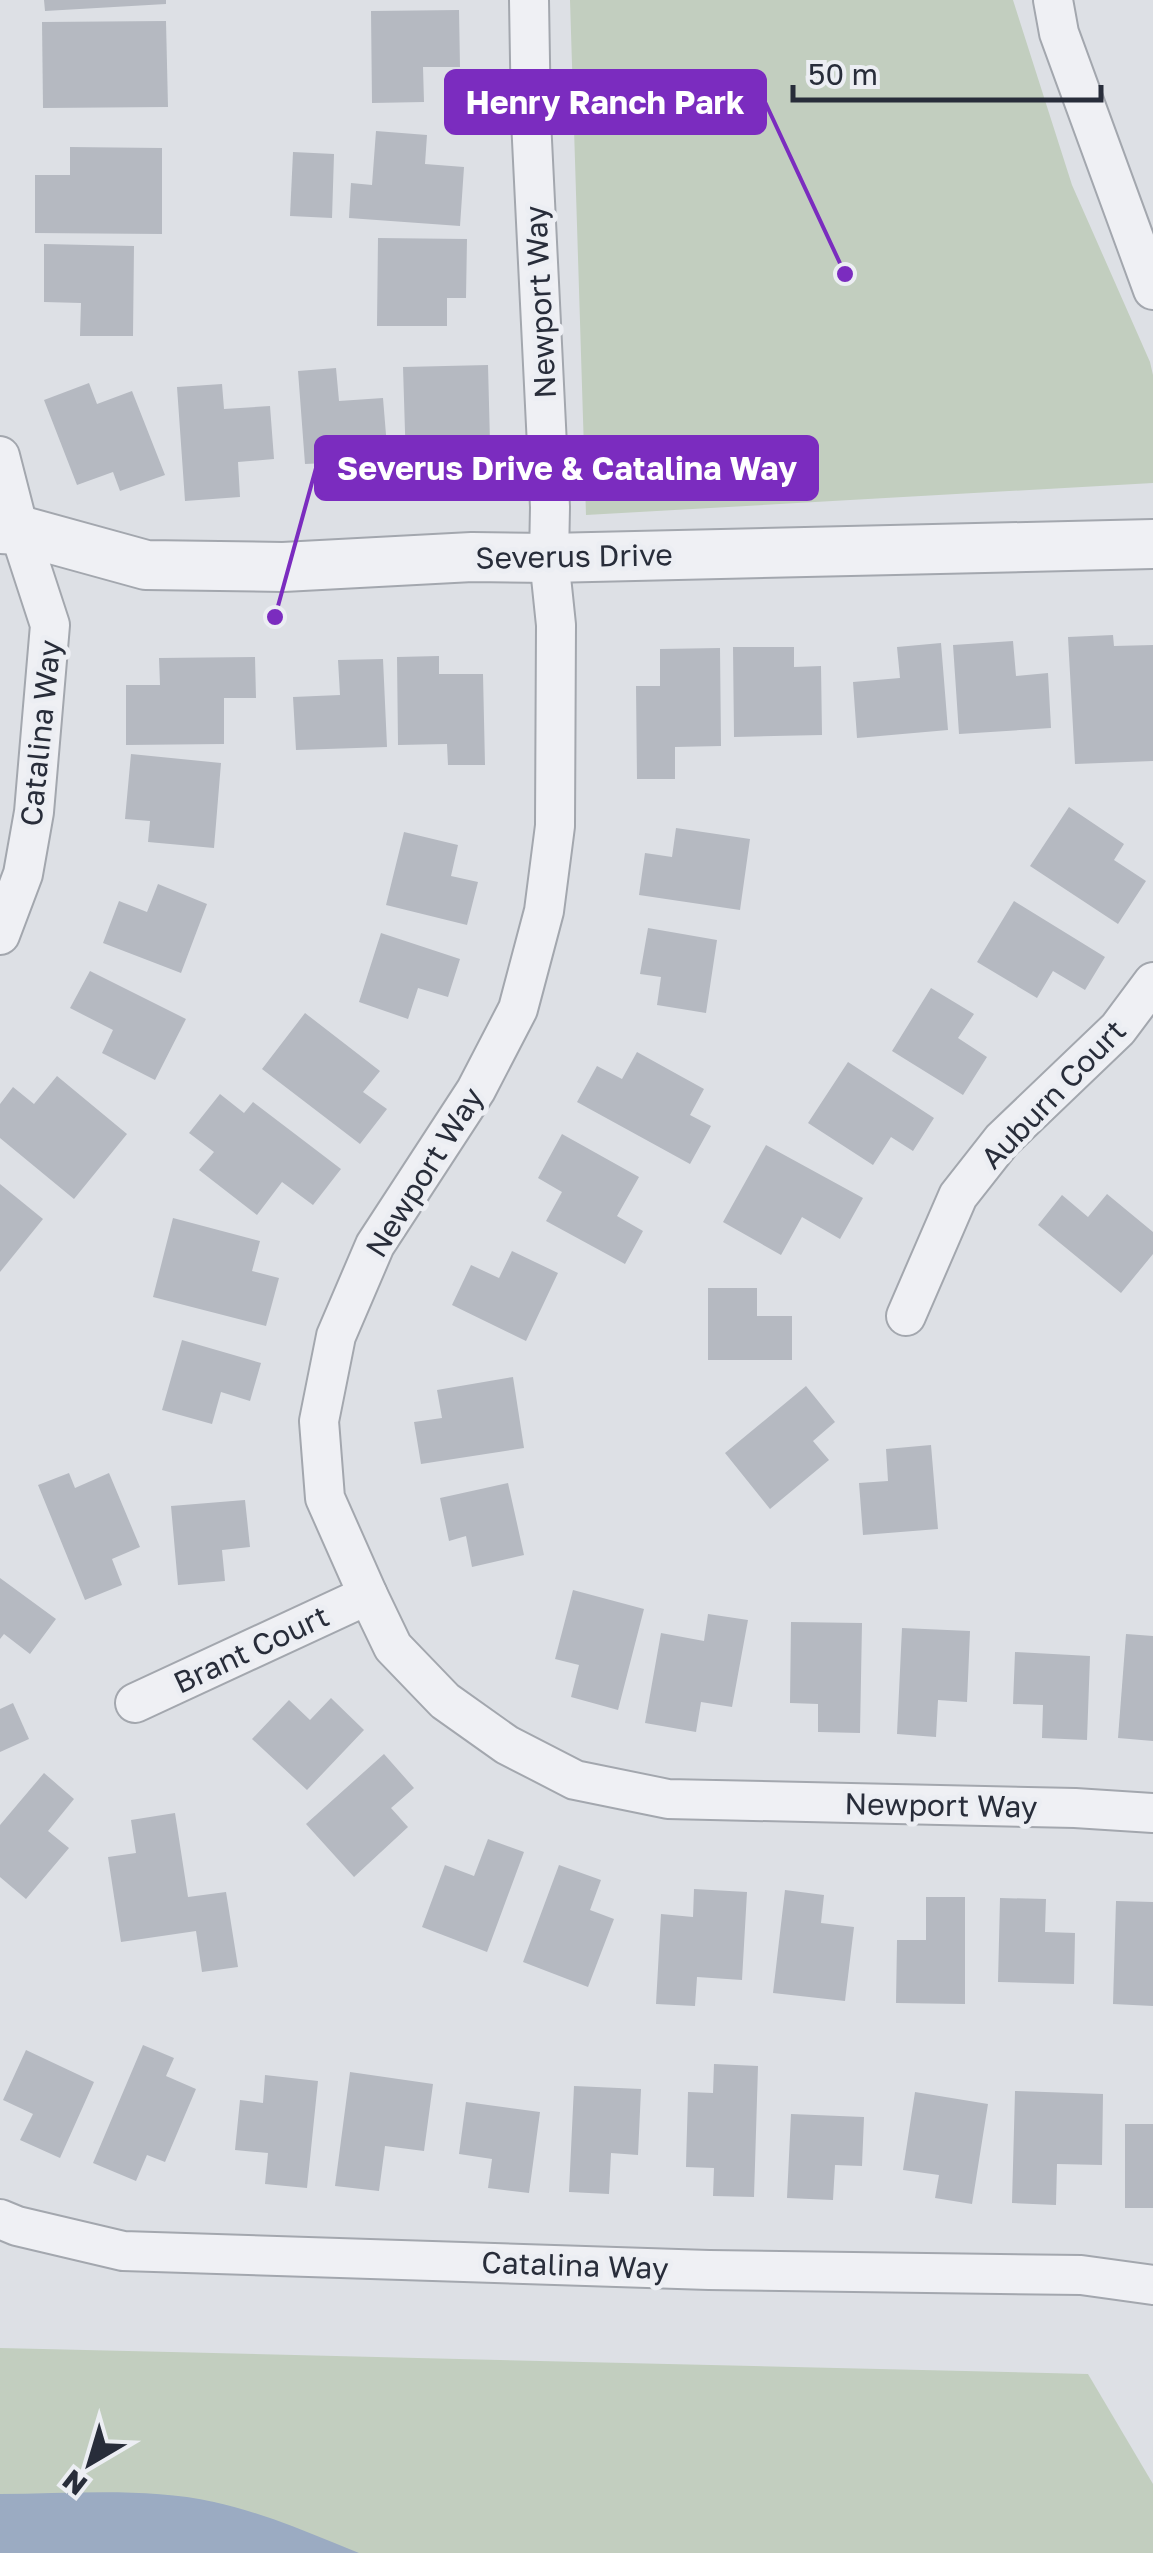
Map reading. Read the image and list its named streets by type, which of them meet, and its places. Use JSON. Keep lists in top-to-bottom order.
{
  "streets": {
    "street": [
      "Newport Way",
      "Severus Drive",
      "Catalina Way",
      "Auburn Court",
      "Brant Court"
    ]
  },
  "crossings": [
    ["Newport Way", "Severus Drive"],
    ["Newport Way", "Brant Court"],
    ["Severus Drive", "Catalina Way"]
  ],
  "places": ["Henry Ranch Park", "Severus Drive & Catalina Way"],
  "scale_bar": "50 m",
  "north": "bottom left"
}
